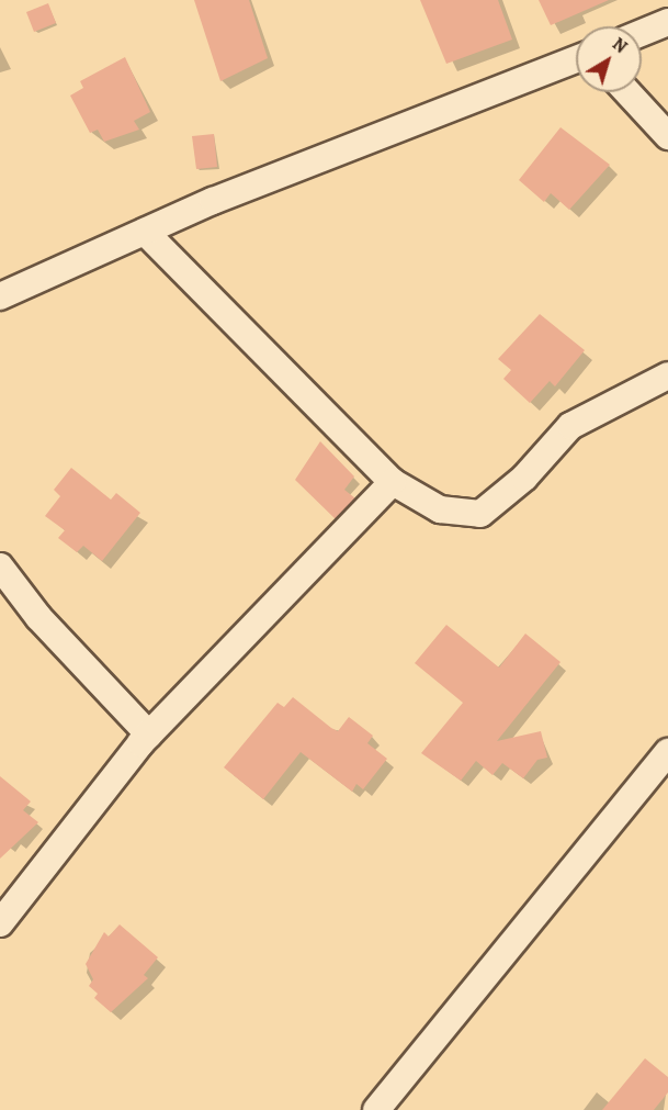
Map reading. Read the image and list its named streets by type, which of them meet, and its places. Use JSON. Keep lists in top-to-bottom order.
{
  "north": "top right"
}
